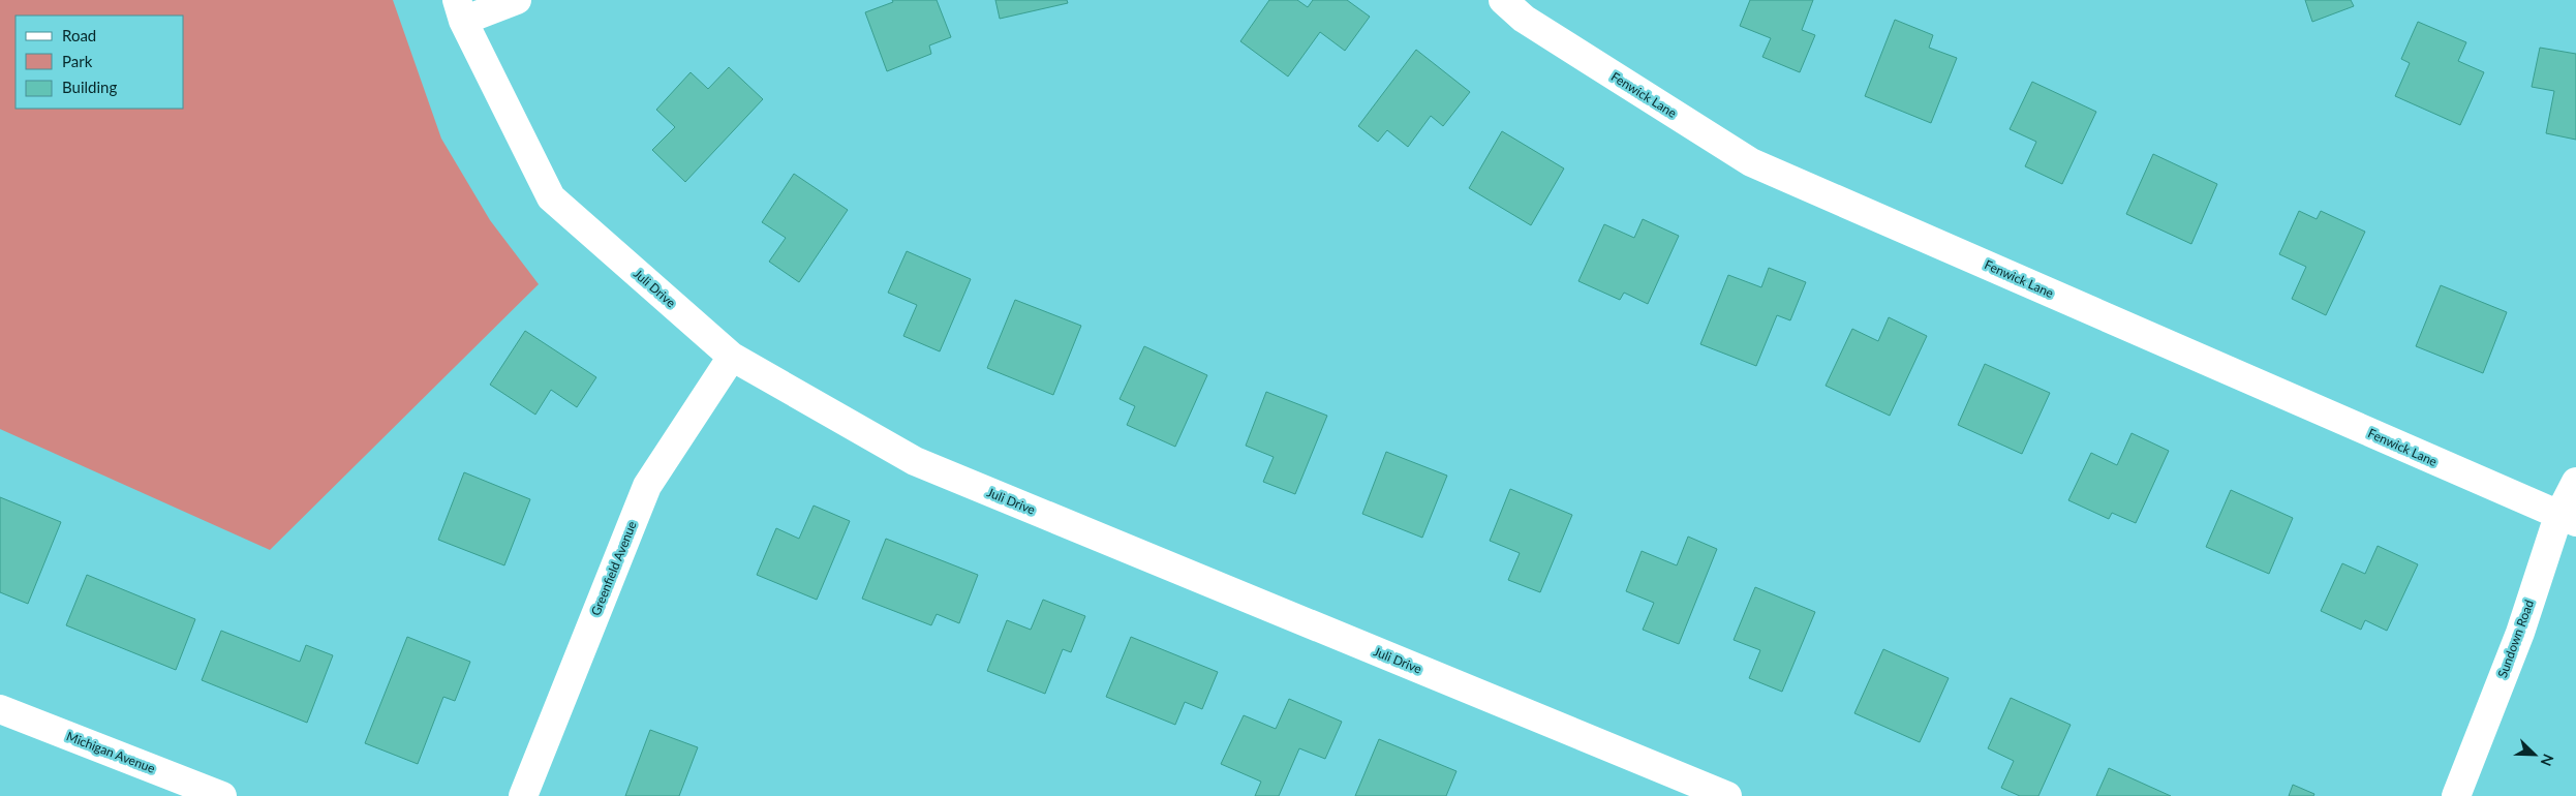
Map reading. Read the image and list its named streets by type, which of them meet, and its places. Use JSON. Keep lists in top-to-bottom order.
{
  "streets": {
    "street": [
      "Fenwick Lane",
      "Juli Drive",
      "Greenfield Avenue",
      "Sundown Road",
      "Michigan Avenue"
    ]
  },
  "crossings": [
    ["Fenwick Lane", "Sundown Road"],
    ["Juli Drive", "Greenfield Avenue"]
  ],
  "legend": ["Road", "Park", "Building"],
  "north": "bottom right"
}
